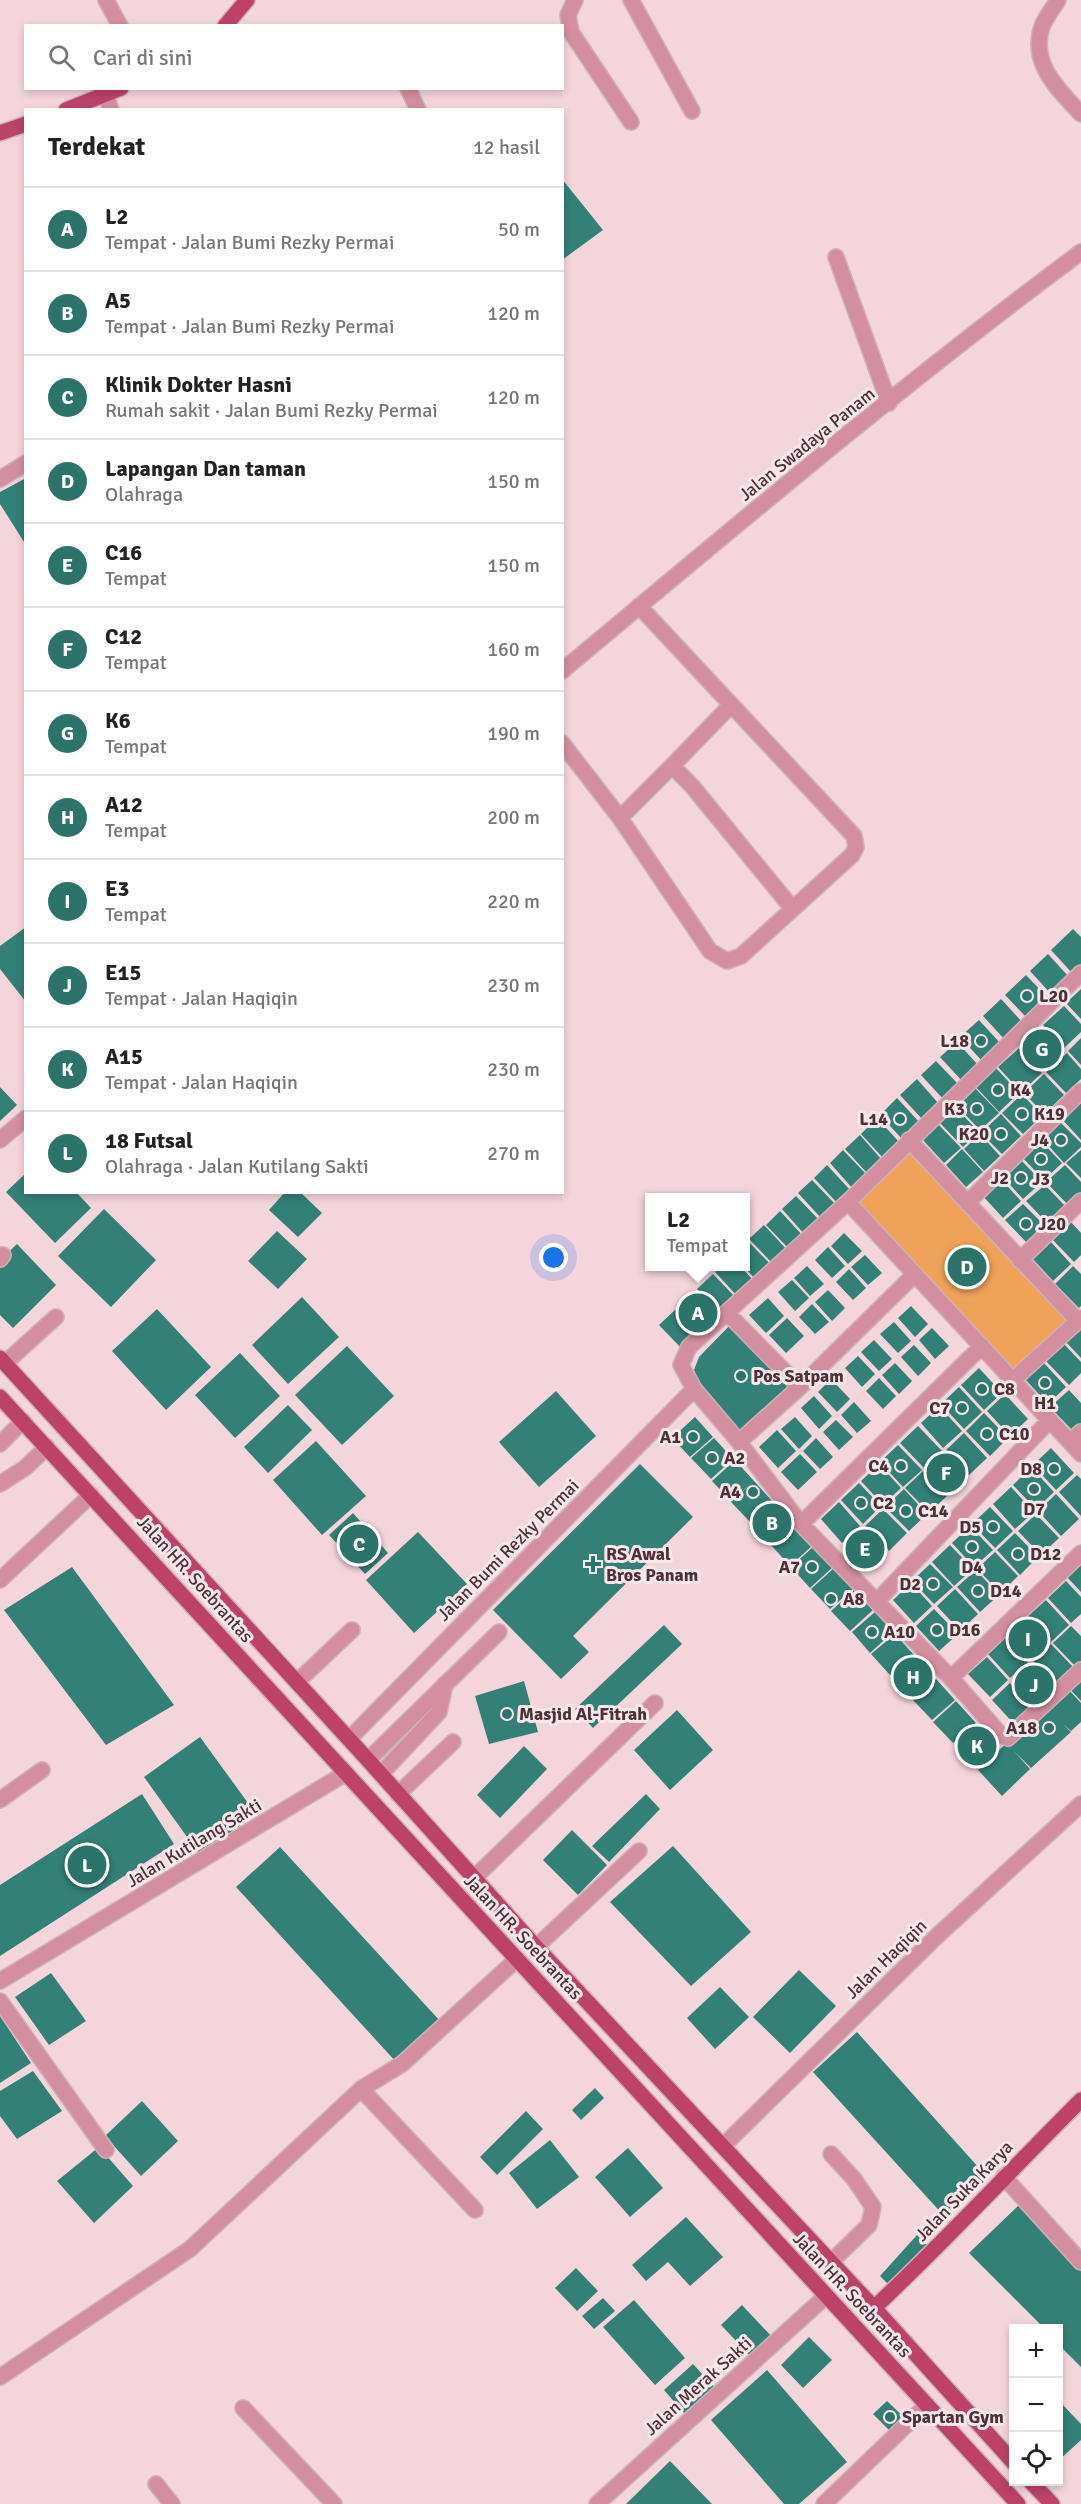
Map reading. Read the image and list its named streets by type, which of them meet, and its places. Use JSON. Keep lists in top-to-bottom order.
{
  "streets": {
    "main road": ["Jalan HR. Soebrantas", "Jalan Suka Karya"],
    "street": [
      "Jalan Swadaya Panam",
      "Jalan Bumi Rezky Permai",
      "Jalan Kutilang Sakti",
      "Jalan Haqiqin",
      "Jalan Merak Sakti"
    ]
  },
  "crossings": [
    ["Jalan Bumi Rezky Permai", "Jalan HR. Soebrantas"],
    ["Jalan HR. Soebrantas", "Jalan Kutilang Sakti"],
    ["Jalan HR. Soebrantas", "Jalan Haqiqin"],
    ["Jalan HR. Soebrantas", "Jalan Suka Karya"],
    ["Jalan HR. Soebrantas", "Jalan Merak Sakti"]
  ],
  "places": {
    "other": [
      "L20",
      "L18",
      "K4",
      "K3",
      "K19",
      "L14",
      "K20",
      "J4",
      "J3",
      "J2",
      "J20",
      "Pos Satpam",
      "H1",
      "C8",
      "C7",
      "C10",
      "A1",
      "A2",
      "C4",
      "D8",
      "D7",
      "A4",
      "C2",
      "C14",
      "D5",
      "D4",
      "D12",
      "A7",
      "D2",
      "D14",
      "A8",
      "D16",
      "A10",
      "Masjid Al-Fitrah",
      "A18",
      "Spartan Gym"
    ],
    "health": ["RS Awal Bros Panam"]
  },
  "page": {
    "search": "Cari di sini",
    "heading": ["Terdekat", "12 hasil"],
    "list": [
      {
        "mark": "A",
        "name": "L2",
        "note": "Tempat · Jalan Bumi Rezky Permai",
        "value": "50 m"
      },
      {
        "mark": "B",
        "name": "A5",
        "note": "Tempat · Jalan Bumi Rezky Permai",
        "value": "120 m"
      },
      {
        "mark": "C",
        "name": "Klinik Dokter Hasni",
        "note": "Rumah sakit · Jalan Bumi Rezky Permai",
        "value": "120 m"
      },
      {
        "mark": "D",
        "name": "Lapangan Dan taman",
        "note": "Olahraga",
        "value": "150 m"
      },
      {
        "mark": "E",
        "name": "C16",
        "note": "Tempat",
        "value": "150 m"
      },
      {
        "mark": "F",
        "name": "C12",
        "note": "Tempat",
        "value": "160 m"
      },
      {
        "mark": "G",
        "name": "K6",
        "note": "Tempat",
        "value": "190 m"
      },
      {
        "mark": "H",
        "name": "A12",
        "note": "Tempat",
        "value": "200 m"
      },
      {
        "mark": "I",
        "name": "E3",
        "note": "Tempat",
        "value": "220 m"
      },
      {
        "mark": "J",
        "name": "E15",
        "note": "Tempat · Jalan Haqiqin",
        "value": "230 m"
      },
      {
        "mark": "K",
        "name": "A15",
        "note": "Tempat · Jalan Haqiqin",
        "value": "230 m"
      },
      {
        "mark": "L",
        "name": "18 Futsal",
        "note": "Olahraga · Jalan Kutilang Sakti",
        "value": "270 m"
      }
    ],
    "pins": [
      "G",
      "D",
      "A",
      "F",
      "B",
      "C",
      "E",
      "I",
      "H",
      "J",
      "K",
      "L"
    ],
    "popup": ["L2", "Tempat"],
    "map_buttons": ["+", "−"]
  }
}
